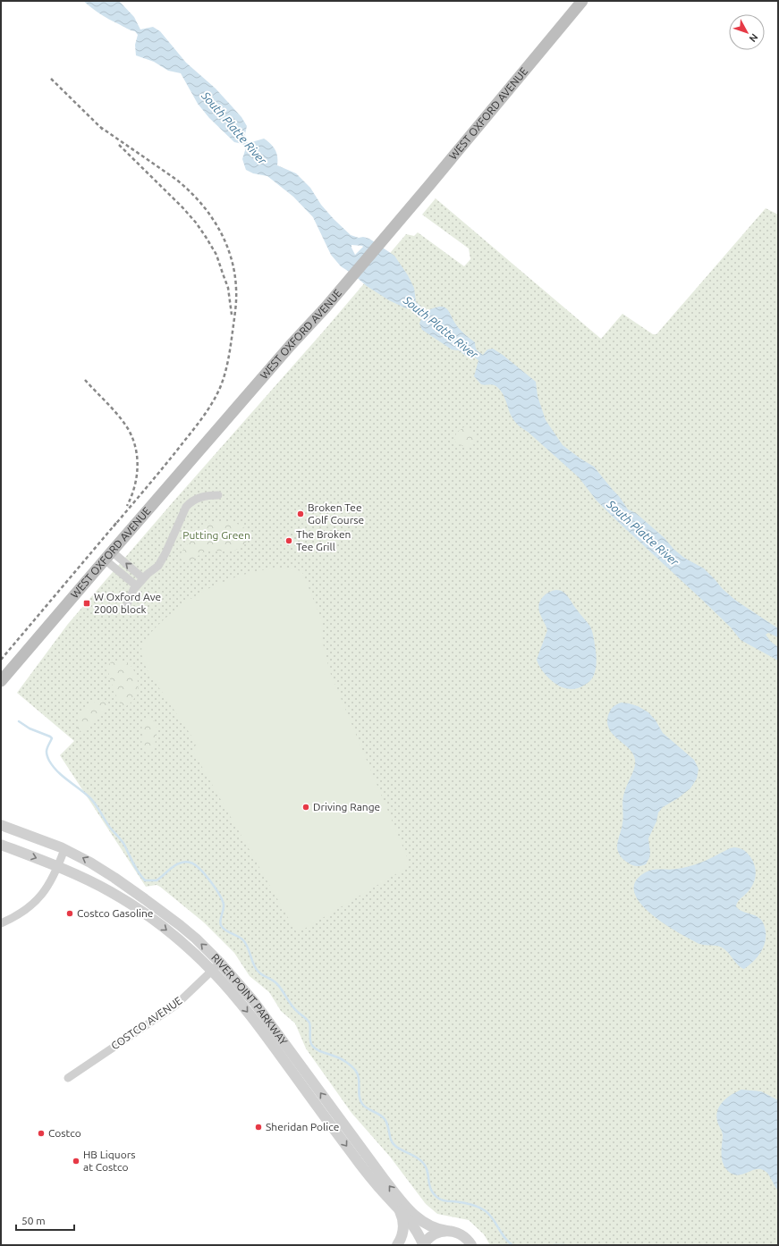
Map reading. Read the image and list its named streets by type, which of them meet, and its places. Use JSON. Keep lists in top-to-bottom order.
{
  "streets": {
    "main road": ["WEST OXFORD AVENUE"],
    "street": ["RIVER POINT PARKWAY", "COSTCO AVENUE"]
  },
  "crossings": [
    ["RIVER POINT PARKWAY", "COSTCO AVENUE"]
  ],
  "water": ["South Platte River"],
  "parks": ["Putting Green"],
  "places": {
    "other": [
      "Broken Tee Golf Course",
      "The Broken Tee Grill",
      "Driving Range",
      "Costco Gasoline",
      "Sheridan Police",
      "Costco",
      "HB Liquors at Costco"
    ],
    "transit": ["W Oxford Ave 2000 block"]
  },
  "scale_bar": "50 m",
  "north": "bottom right"
}
